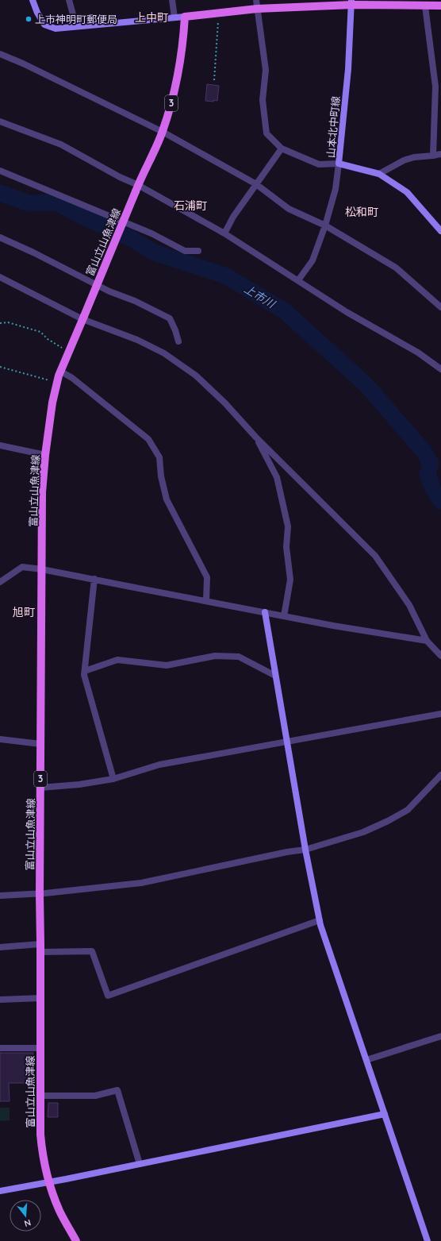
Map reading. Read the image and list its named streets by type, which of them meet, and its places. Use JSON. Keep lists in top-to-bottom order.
{
  "streets": {
    "main road": ["3", "富山立山魚津線"],
    "street": ["山本北中町線"]
  },
  "districts": [
    "上中町",
    "石浦町",
    "松和町",
    "旭町"
  ],
  "water": ["上市川"],
  "places": ["上市神明町郵便局"],
  "north": "bottom"
}
